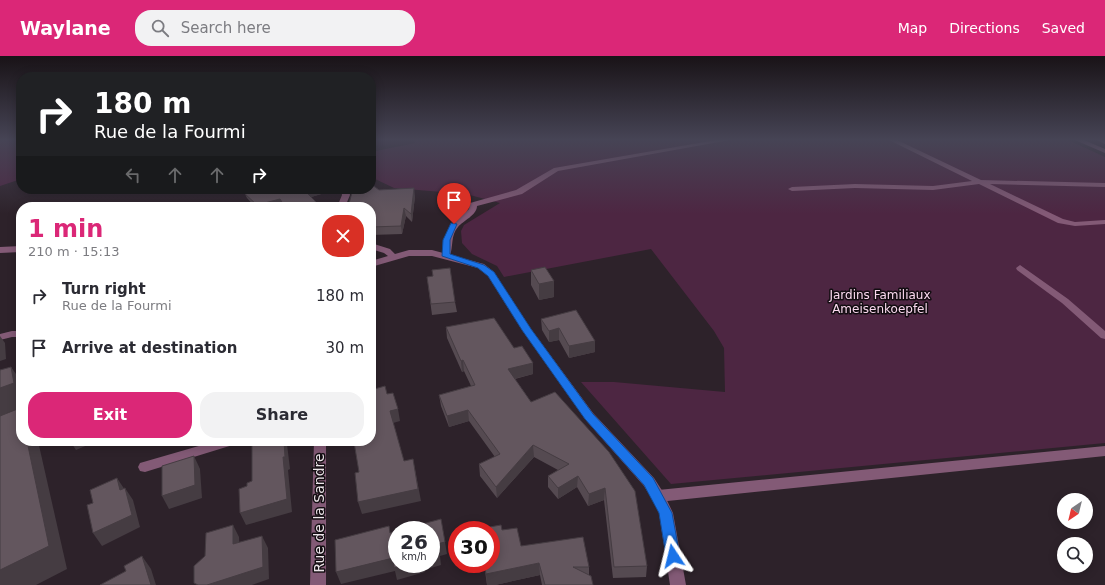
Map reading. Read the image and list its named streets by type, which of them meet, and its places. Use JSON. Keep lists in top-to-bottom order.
{
  "streets": {
    "street": ["Rue de la Sandre"]
  },
  "parks": ["Jardins Familiaux Ameisenkoepfel"],
  "north": "bottom left",
  "page": {
    "header": "Waylane",
    "search": "Search here",
    "nav": ["Map", "Directions", "Saved"],
    "turn": ["180 m", "Rue de la Fourmi"],
    "heading": ["1 min", "210 m · 15:13"],
    "list": [
      {
        "name": "Turn right",
        "note": "Rue de la Fourmi",
        "value": "180 m"
      },
      {
        "name": "Arrive at destination",
        "value": "30 m"
      }
    ],
    "buttons": ["Exit", "Share"],
    "speed": "26 km/h",
    "limit": "30"
  }
}
